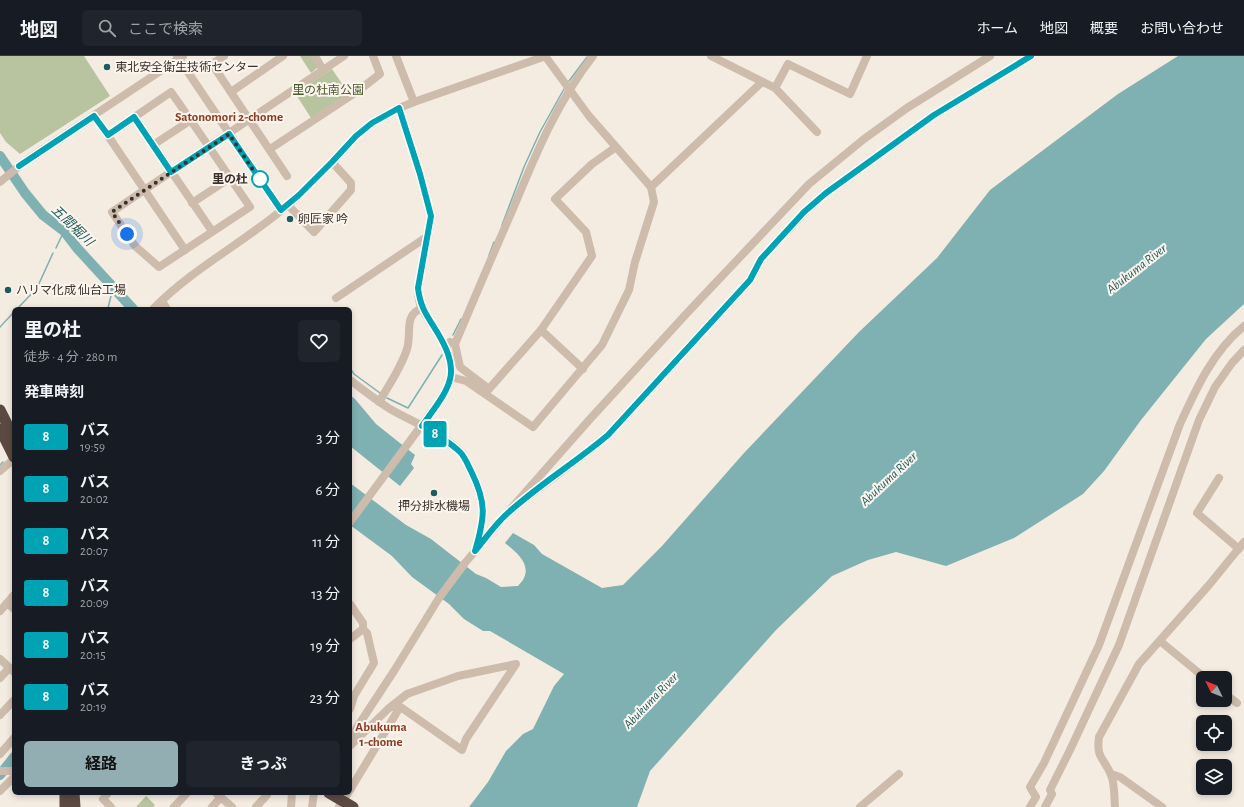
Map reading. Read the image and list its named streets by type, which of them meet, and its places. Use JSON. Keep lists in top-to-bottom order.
{
  "districts": ["Satonomori 2-chome", "Abukuma 1-chome"],
  "water": ["五間堀川", "Abukuma River"],
  "parks": ["里の杜南公園"],
  "places": [
    "東北安全衛生技術センター",
    "里の杜",
    "卵匠家 吟",
    "ハリマ化成 仙台工場",
    "押分排水機場"
  ],
  "lines": ["bus line 8"],
  "north": "top left",
  "page": {
    "header": "地図",
    "search": "ここで検索",
    "nav": [
      "ホーム",
      "地図",
      "概要",
      "お問い合わせ"
    ],
    "on_map": "8",
    "heading": [
      ["里の杜", "徒歩 · 4 分 · 280 m"],
      "発車時刻"
    ],
    "list": [
      {
        "mark": "8",
        "name": "バス",
        "note": "19:59",
        "value": "3 分"
      },
      {
        "mark": "8",
        "name": "バス",
        "note": "20:02",
        "value": "6 分"
      },
      {
        "mark": "8",
        "name": "バス",
        "note": "20:07",
        "value": "11 分"
      },
      {
        "mark": "8",
        "name": "バス",
        "note": "20:09",
        "value": "13 分"
      },
      {
        "mark": "8",
        "name": "バス",
        "note": "20:15",
        "value": "19 分"
      },
      {
        "mark": "8",
        "name": "バス",
        "note": "20:19",
        "value": "23 分"
      }
    ],
    "buttons": ["経路", "きっぷ"]
  }
}
